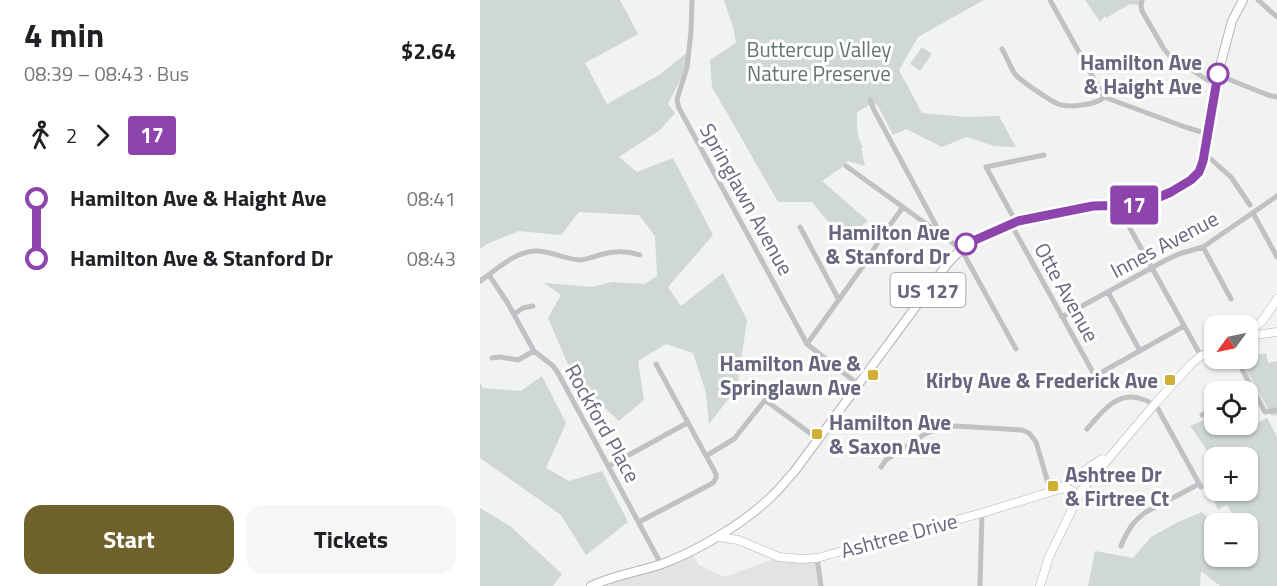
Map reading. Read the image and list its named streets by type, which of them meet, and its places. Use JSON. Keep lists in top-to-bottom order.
{
  "streets": {
    "main road": ["US 127"],
    "street": [
      "Springlawn Avenue",
      "Innes Avenue",
      "Otte Avenue",
      "Rockford Place",
      "Ashtree Drive"
    ]
  },
  "crossings": [
    ["Springlawn Avenue", "US 127"],
    ["Innes Avenue", "Otte Avenue"],
    ["US 127", "Otte Avenue"],
    ["US 127", "Rockford Place"],
    ["US 127", "Ashtree Drive"]
  ],
  "parks": ["Buttercup Valley Nature Preserve"],
  "places": {
    "other": ["Hamilton Ave & Haight Ave", "Hamilton Ave & Stanford Dr"],
    "transit": [
      "Hamilton Ave & Springlawn Ave",
      "Kirby Ave & Frederick Ave",
      "Hamilton Ave & Saxon Ave",
      "Ashtree Dr & Firtree Ct"
    ]
  },
  "lines": ["bus line 17"],
  "north": "bottom left",
  "page": {
    "heading": ["4 min", "08:39 – 08:43 · Bus", "$2.64"],
    "on_map": "17",
    "legs": ["2", "17"],
    "list": [
      {
        "name": "Hamilton Ave & Haight Ave",
        "value": "08:41"
      },
      {
        "name": "Hamilton Ave & Stanford Dr",
        "value": "08:43"
      }
    ],
    "map_buttons": ["+", "−"],
    "buttons": ["Start", "Tickets"]
  }
}
